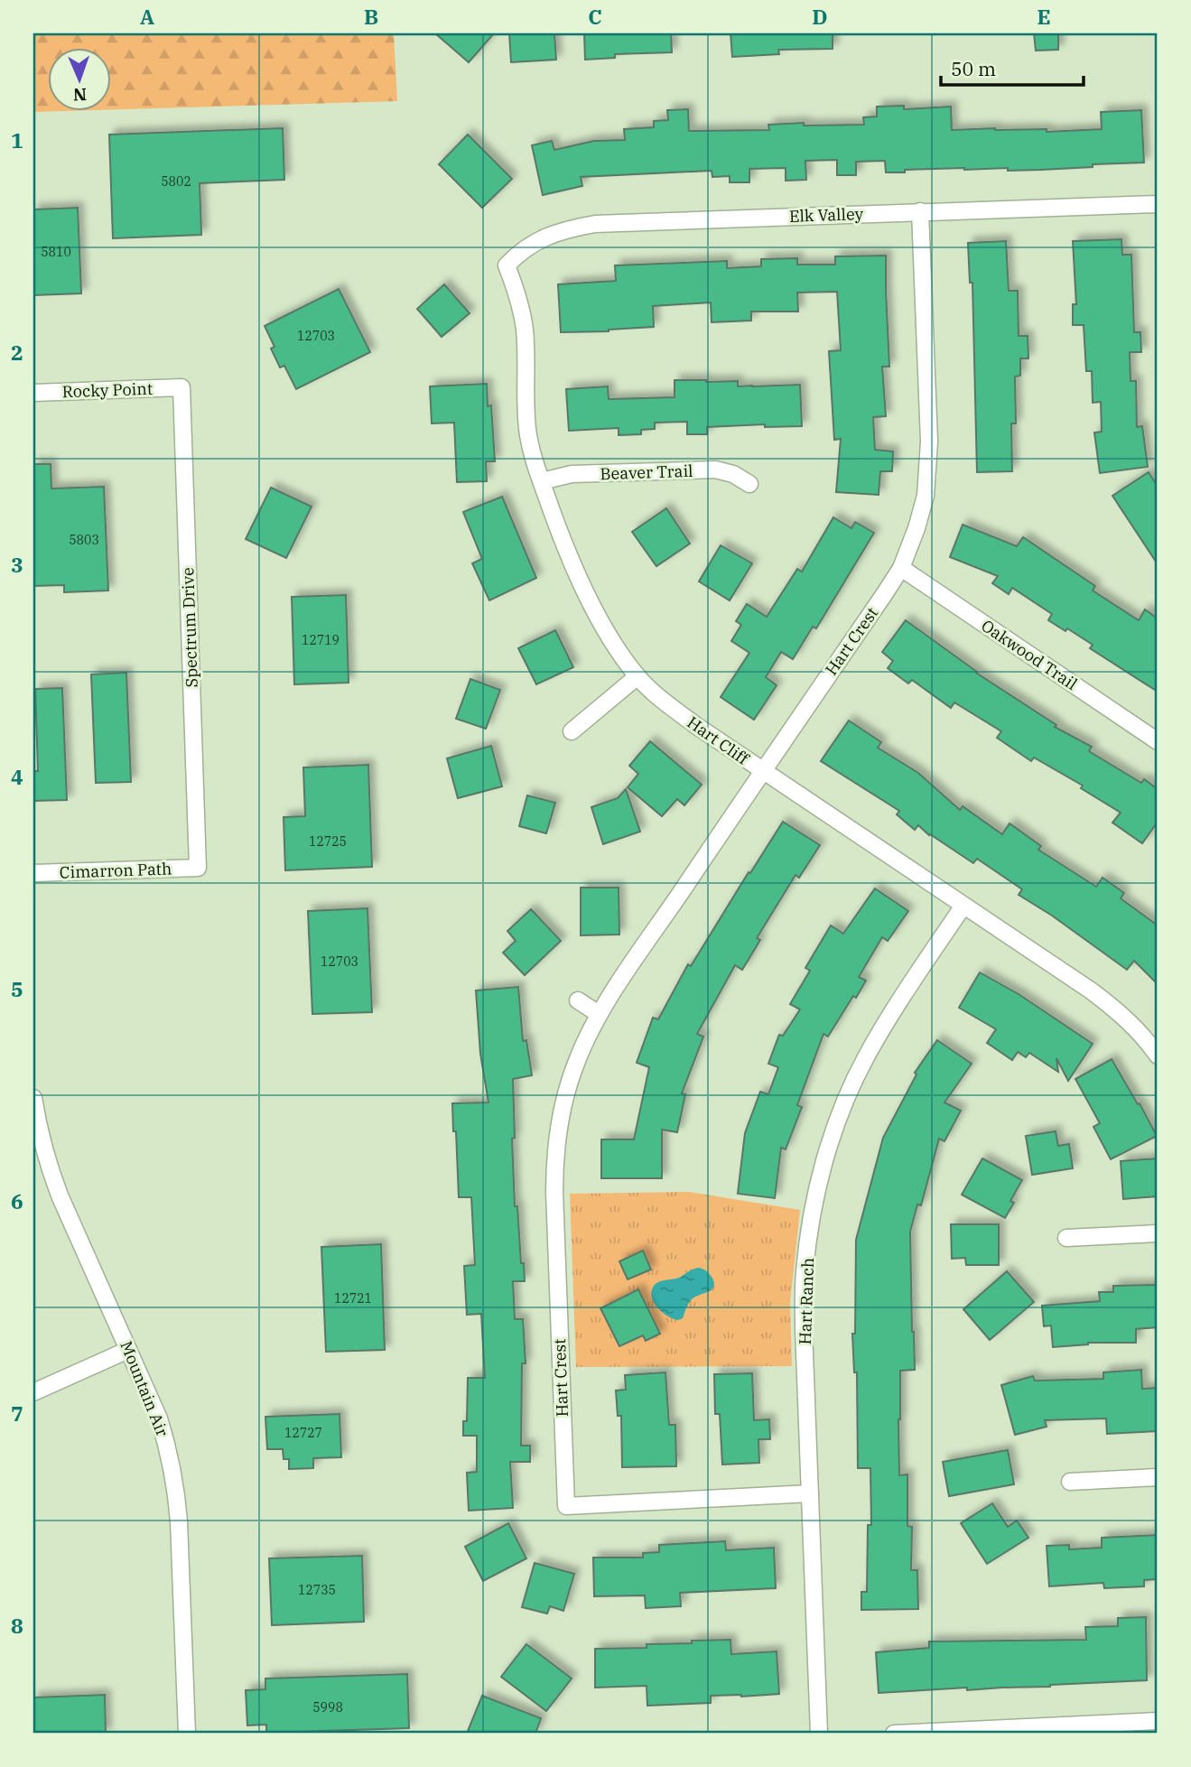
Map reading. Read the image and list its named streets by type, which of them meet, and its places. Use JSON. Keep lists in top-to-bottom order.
{
  "streets": {
    "street": [
      "Elk Valley",
      "Rocky Point",
      "Beaver Trail",
      "Spectrum Drive",
      "Hart Crest",
      "Oakwood Trail",
      "Hart Cliff",
      "Cimarron Path",
      "Hart Ranch",
      "Mountain Air"
    ]
  },
  "crossings": [
    ["Elk Valley", "Hart Crest"],
    ["Elk Valley", "Hart Cliff"],
    ["Rocky Point", "Spectrum Drive"],
    ["Beaver Trail", "Hart Cliff"],
    ["Spectrum Drive", "Cimarron Path"],
    ["Hart Crest", "Oakwood Trail"],
    ["Hart Crest", "Hart Cliff"],
    ["Hart Crest", "Hart Ranch"],
    ["Hart Cliff", "Hart Ranch"]
  ],
  "house_numbers": [
    "5802",
    "5810",
    "12703",
    "5803",
    "12719",
    "12725",
    "12703",
    "12721",
    "12727",
    "12735",
    "5998"
  ],
  "scale_bar": "50 m",
  "north": "bottom",
  "grid": {
    "columns": [
      "A",
      "B",
      "C",
      "D",
      "E"
    ],
    "rows": [
      "1",
      "2",
      "3",
      "4",
      "5",
      "6",
      "7",
      "8"
    ]
  }
}
